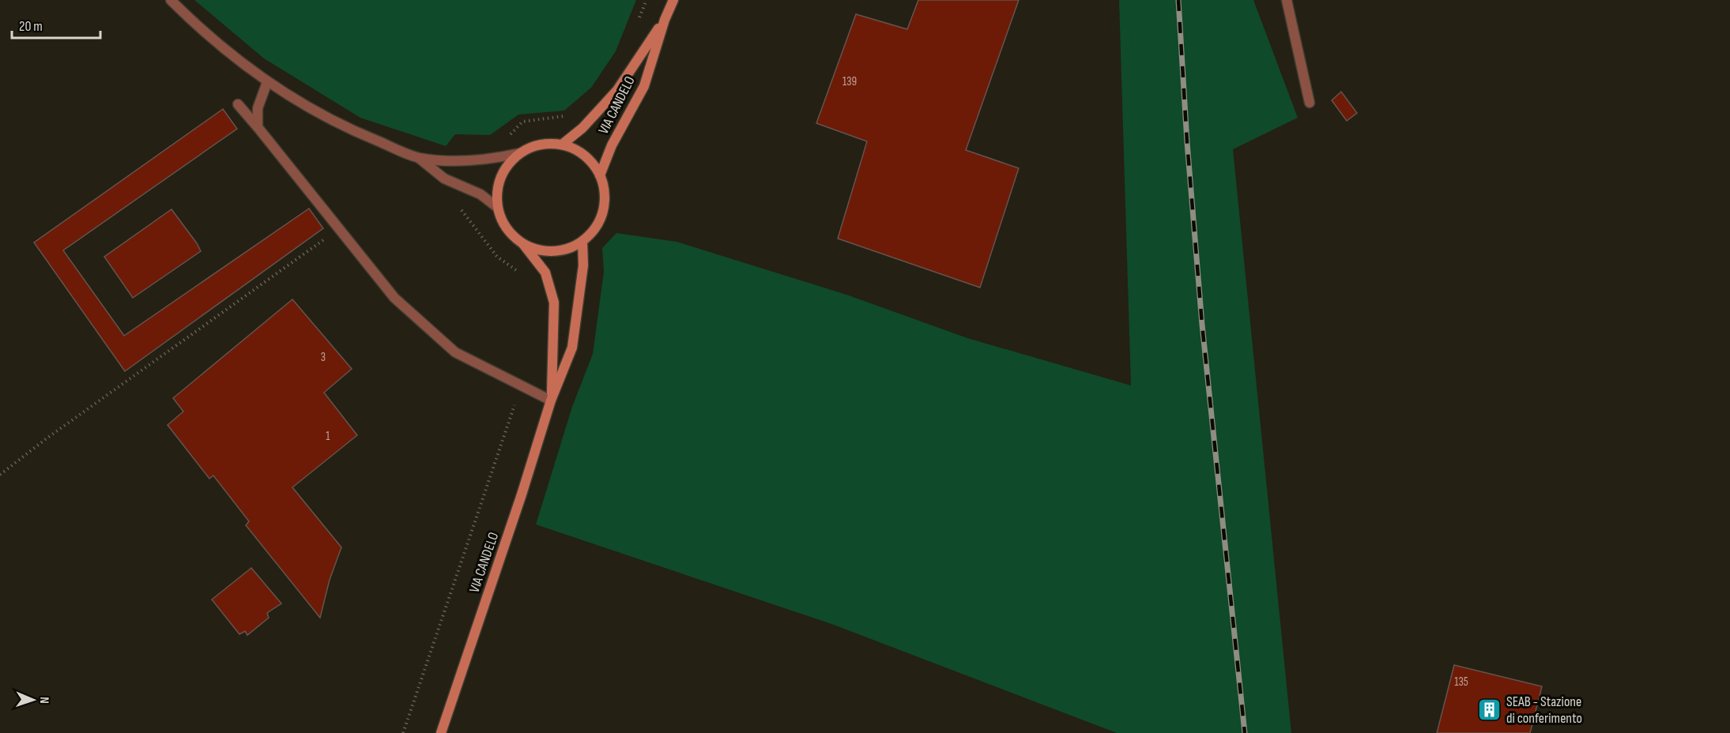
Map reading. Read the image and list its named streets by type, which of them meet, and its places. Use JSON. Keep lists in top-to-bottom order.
{
  "streets": {
    "street": ["VIA CANDELO"]
  },
  "places": {
    "building": ["SEAB - Stazione di conferimento"]
  },
  "house_numbers": [
    "139",
    "3",
    "1",
    "135"
  ],
  "scale_bar": "20 m",
  "north": "right"
}
